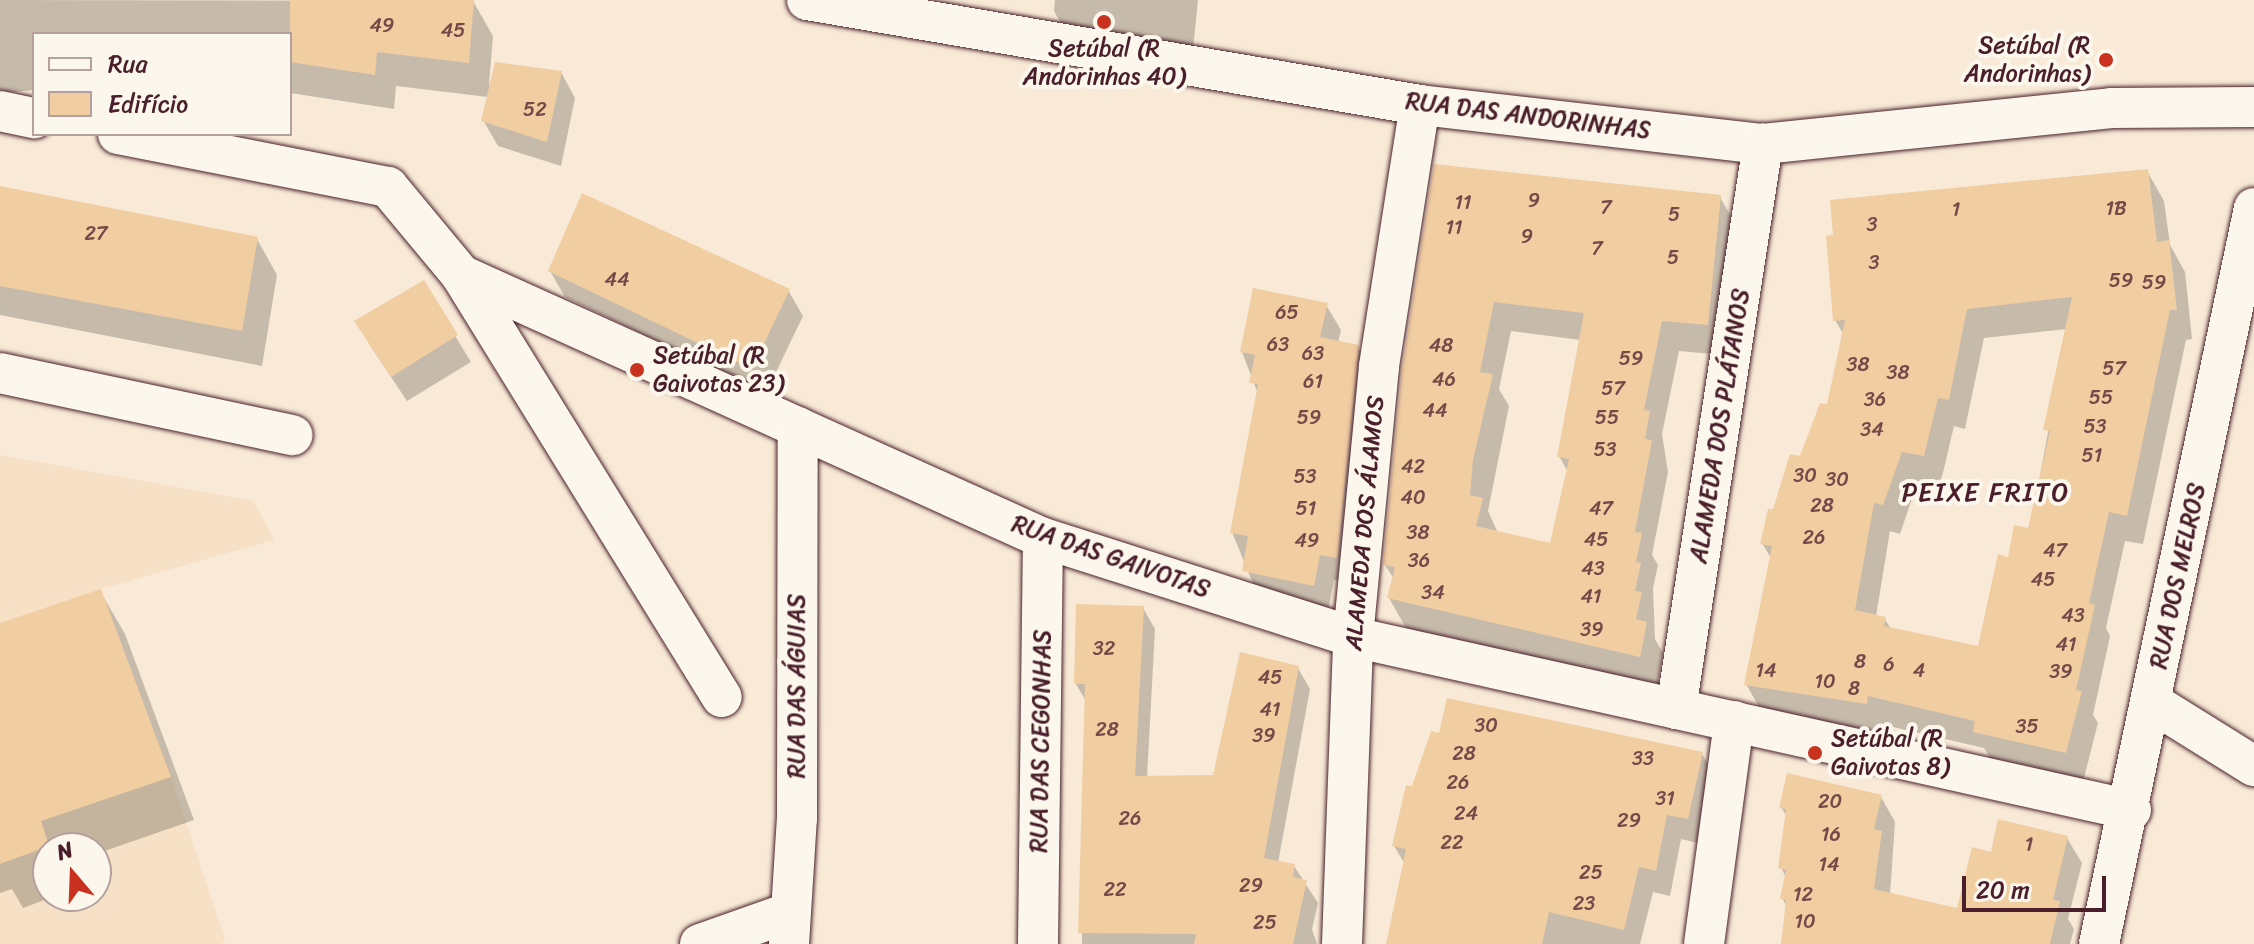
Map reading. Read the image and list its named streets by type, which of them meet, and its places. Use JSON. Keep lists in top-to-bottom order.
{
  "streets": {
    "street": [
      "RUA DAS ANDORINHAS",
      "ALAMEDA DOS PLÁTANOS",
      "ALAMEDA DOS ÁLAMOS",
      "RUA DAS GAIVOTAS",
      "RUA DOS MELROS",
      "RUA DAS ÁGUIAS",
      "RUA DAS CEGONHAS"
    ]
  },
  "crossings": [
    ["RUA DAS ANDORINHAS", "ALAMEDA DOS PLÁTANOS"],
    ["RUA DAS ANDORINHAS", "ALAMEDA DOS ÁLAMOS"],
    ["ALAMEDA DOS PLÁTANOS", "RUA DAS GAIVOTAS"],
    ["ALAMEDA DOS ÁLAMOS", "RUA DAS GAIVOTAS"],
    ["RUA DAS GAIVOTAS", "RUA DOS MELROS"],
    ["RUA DAS GAIVOTAS", "RUA DAS ÁGUIAS"],
    ["RUA DAS GAIVOTAS", "RUA DAS CEGONHAS"]
  ],
  "districts": ["PEIXE FRITO"],
  "places": [
    "Setúbal (R Andorinhas 40)",
    "Setúbal (R Andorinhas)",
    "Setúbal (R Gaivotas 23)",
    "Setúbal (R Gaivotas 8)"
  ],
  "house_numbers": [
    "49",
    "45",
    "52",
    "9",
    "11",
    "7",
    "1B",
    "1",
    "5",
    "3",
    "11",
    "27",
    "9",
    "7",
    "5",
    "3",
    "44",
    "59",
    "59",
    "65",
    "63",
    "48",
    "63",
    "59",
    "38",
    "57",
    "38",
    "46",
    "61",
    "57",
    "55",
    "36",
    "44",
    "59",
    "55",
    "53",
    "34",
    "53",
    "51",
    "42",
    "30",
    "53",
    "30",
    "40",
    "28",
    "51",
    "47",
    "38",
    "26",
    "45",
    "49",
    "47",
    "36",
    "43",
    "45",
    "34",
    "41",
    "43",
    "39",
    "41",
    "32",
    "8",
    "6",
    "14",
    "4",
    "39",
    "45",
    "10",
    "8",
    "41",
    "30",
    "35",
    "28",
    "39",
    "28",
    "33",
    "26",
    "31",
    "20",
    "24",
    "26",
    "29",
    "16",
    "22",
    "1",
    "14",
    "25",
    "29",
    "22",
    "12",
    "23",
    "10",
    "25"
  ],
  "legend": ["Rua", "Edifício"],
  "scale_bar": "20 m",
  "north": "top"
}
